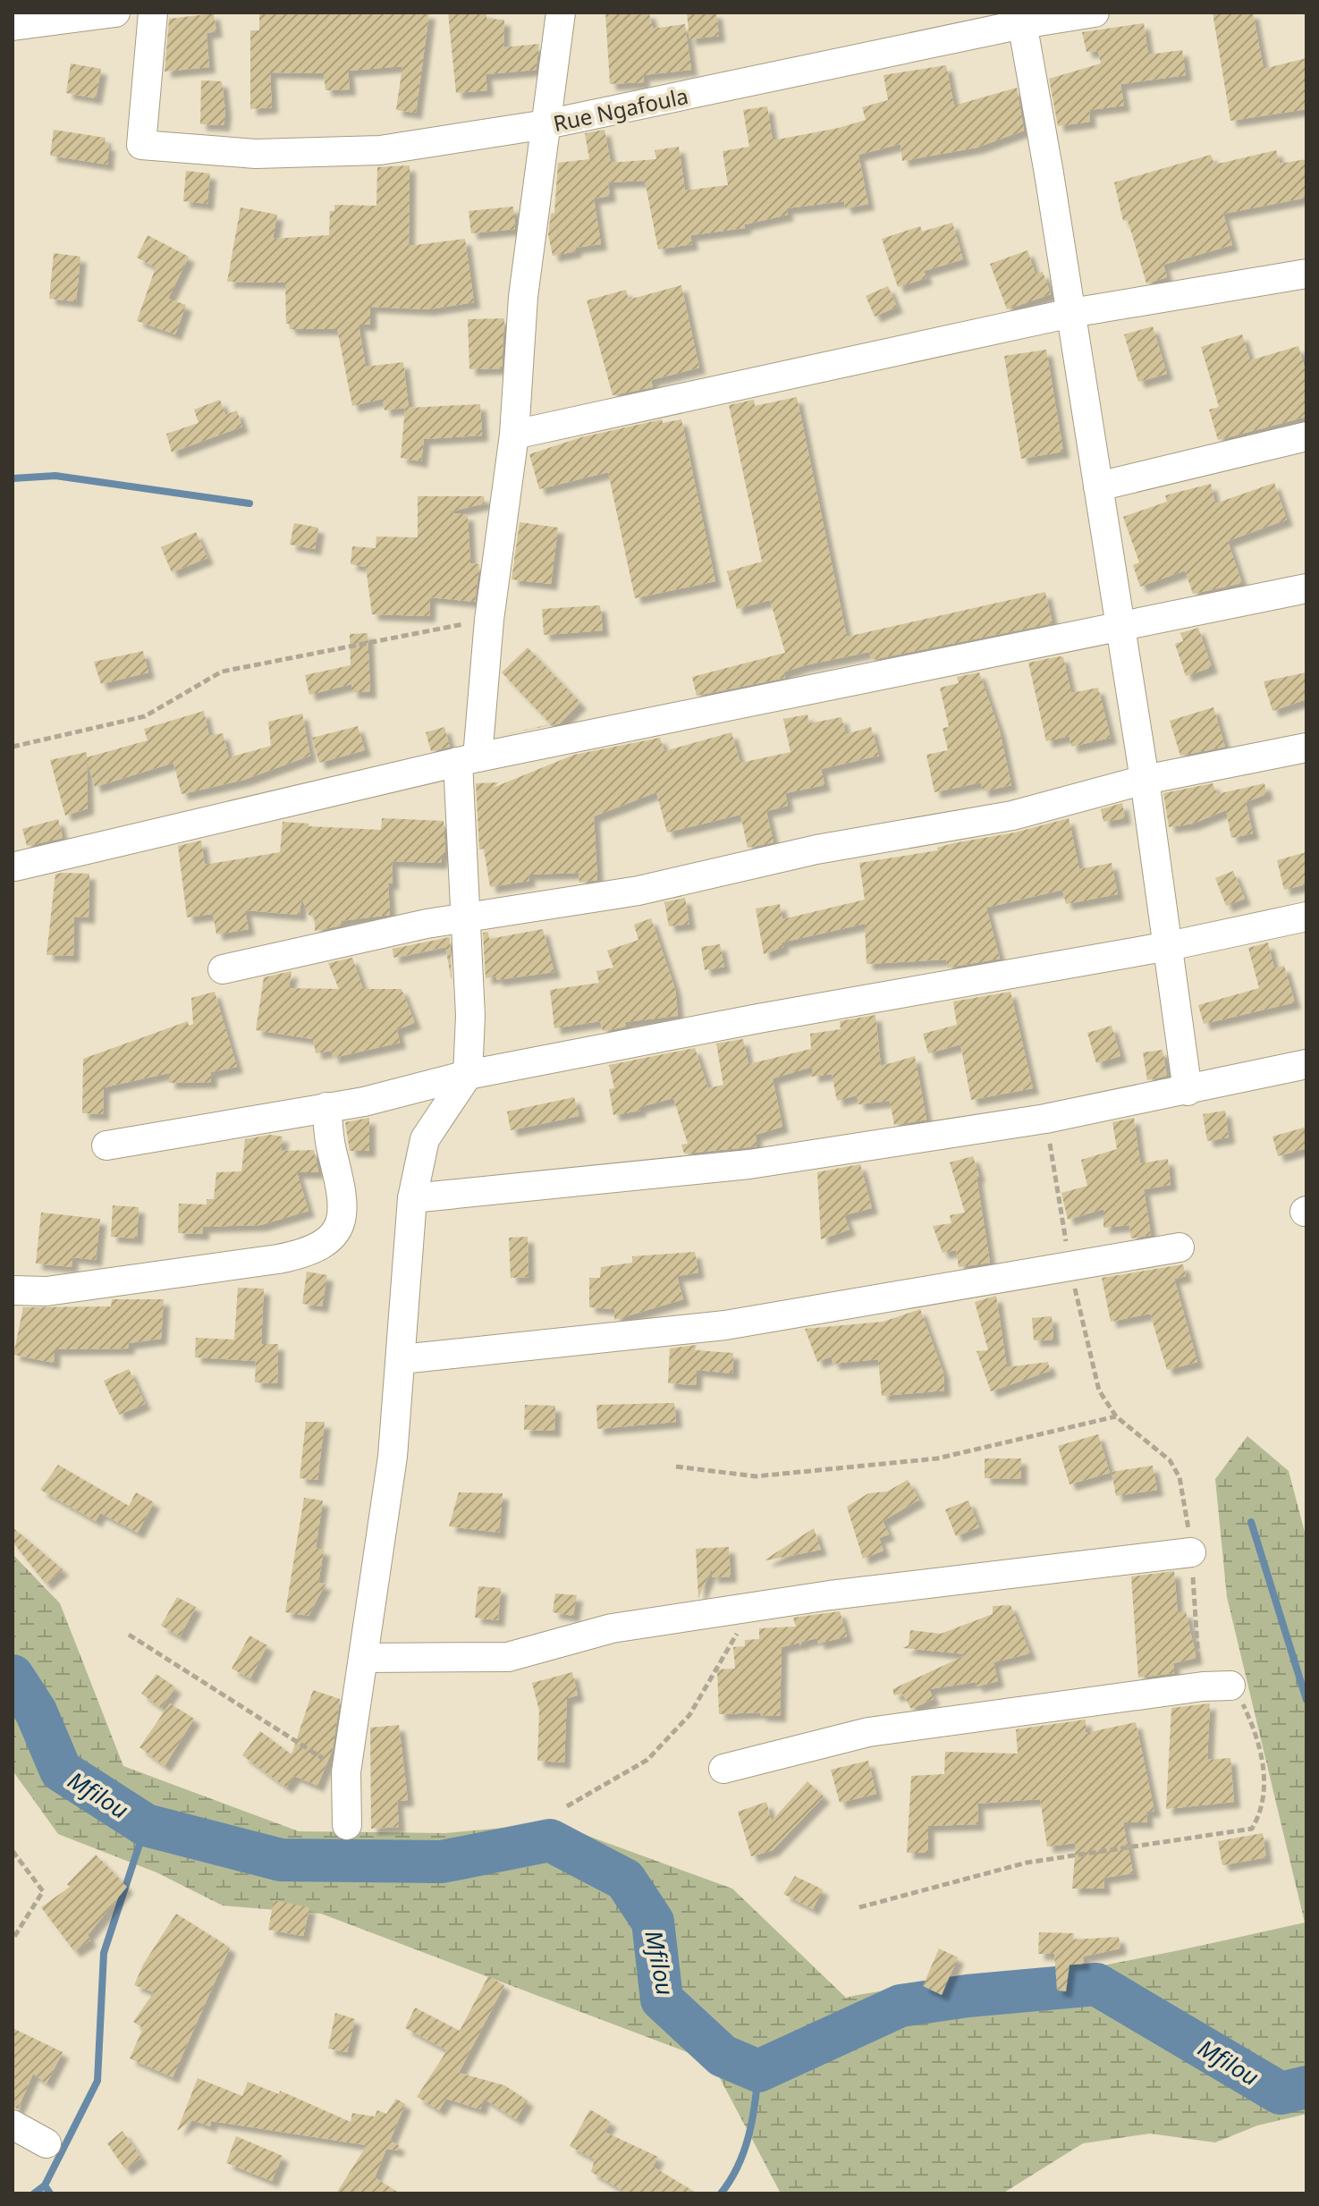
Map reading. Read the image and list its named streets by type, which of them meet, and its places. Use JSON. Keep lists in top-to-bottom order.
{
  "streets": {
    "street": ["Rue Ngafoula"]
  },
  "water": ["Mfilou"]
}
